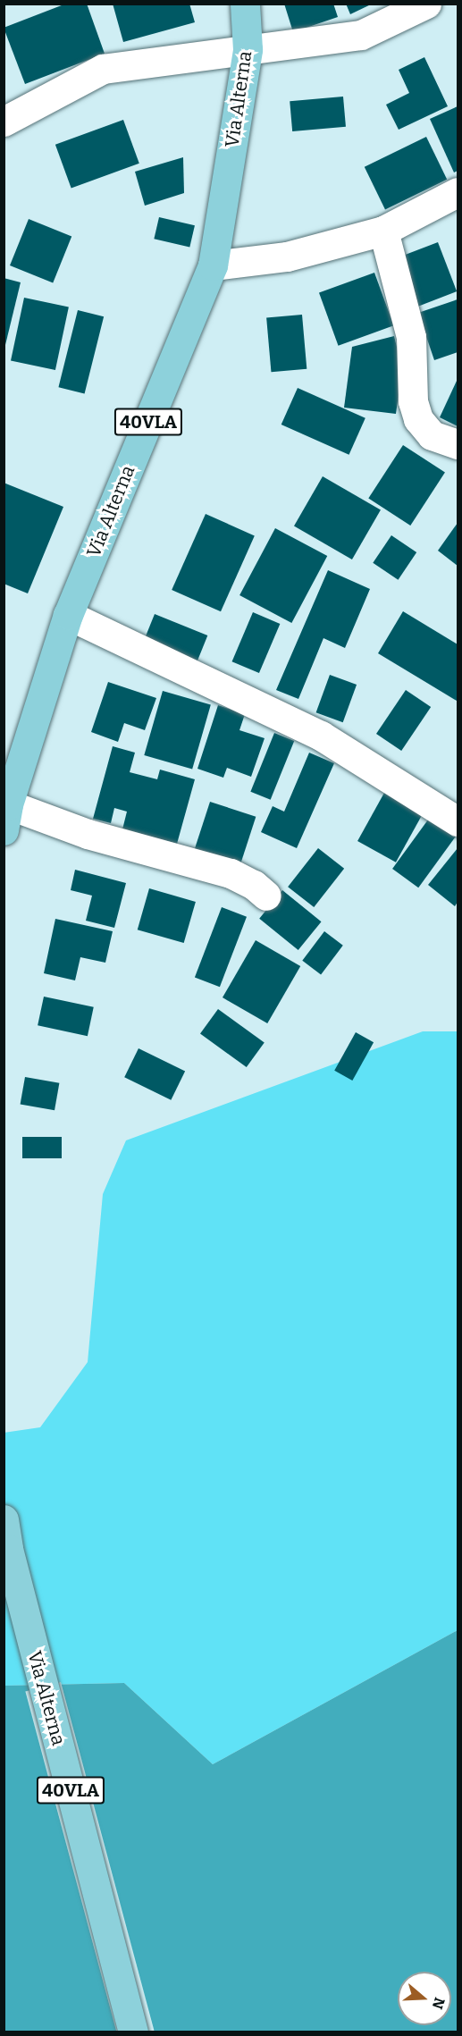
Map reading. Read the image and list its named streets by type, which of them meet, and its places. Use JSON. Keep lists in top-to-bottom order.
{
  "streets": {
    "main road": ["Via Alterna", "40VLA"]
  },
  "north": "right"
}
